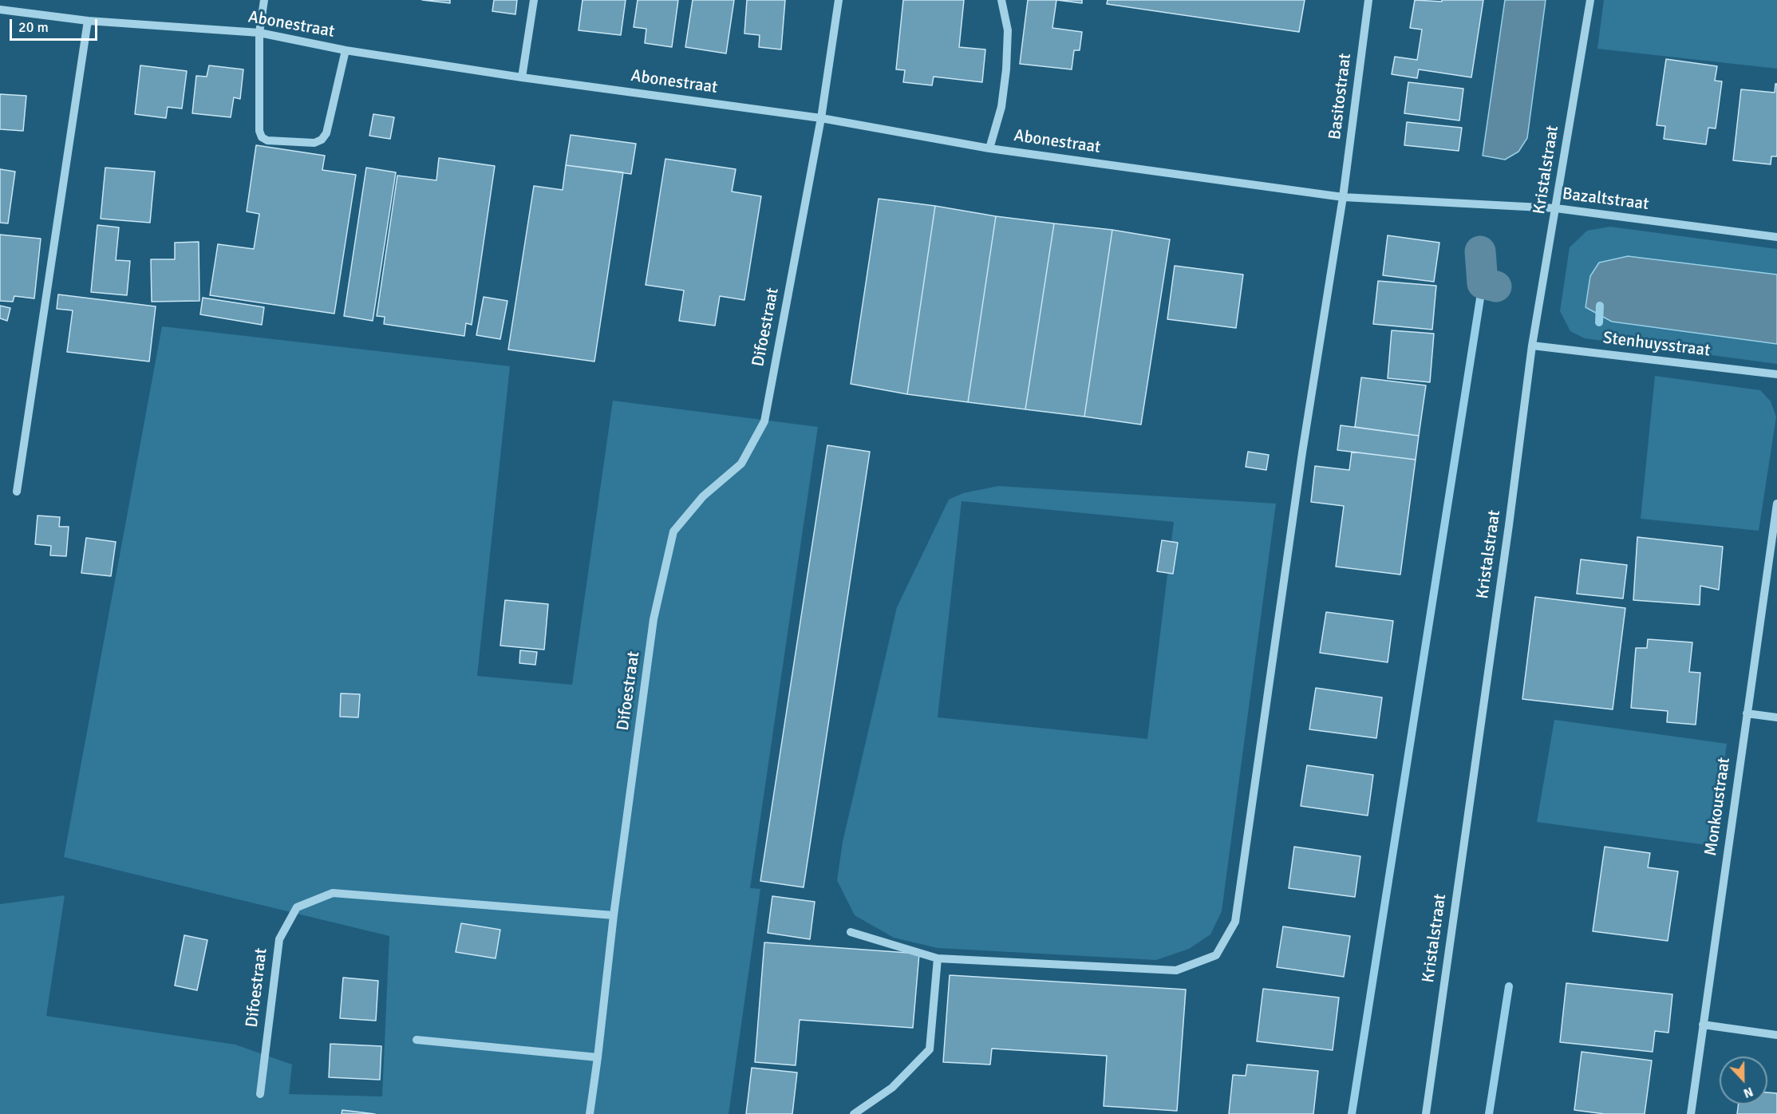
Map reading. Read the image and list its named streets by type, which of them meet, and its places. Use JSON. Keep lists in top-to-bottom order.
{
  "streets": {
    "street": [
      "Abonestraat",
      "Basitostraat",
      "Kristalstraat",
      "Bazaltstraat",
      "Difoestraat",
      "Stenhuysstraat",
      "Monkoustraat"
    ]
  },
  "crossings": [
    ["Abonestraat", "Basitostraat"],
    ["Abonestraat", "Bazaltstraat"],
    ["Abonestraat", "Difoestraat"],
    ["Basitostraat", "Bazaltstraat"],
    ["Kristalstraat", "Bazaltstraat"],
    ["Kristalstraat", "Stenhuysstraat"]
  ],
  "scale_bar": "20 m",
  "north": "bottom"
}
